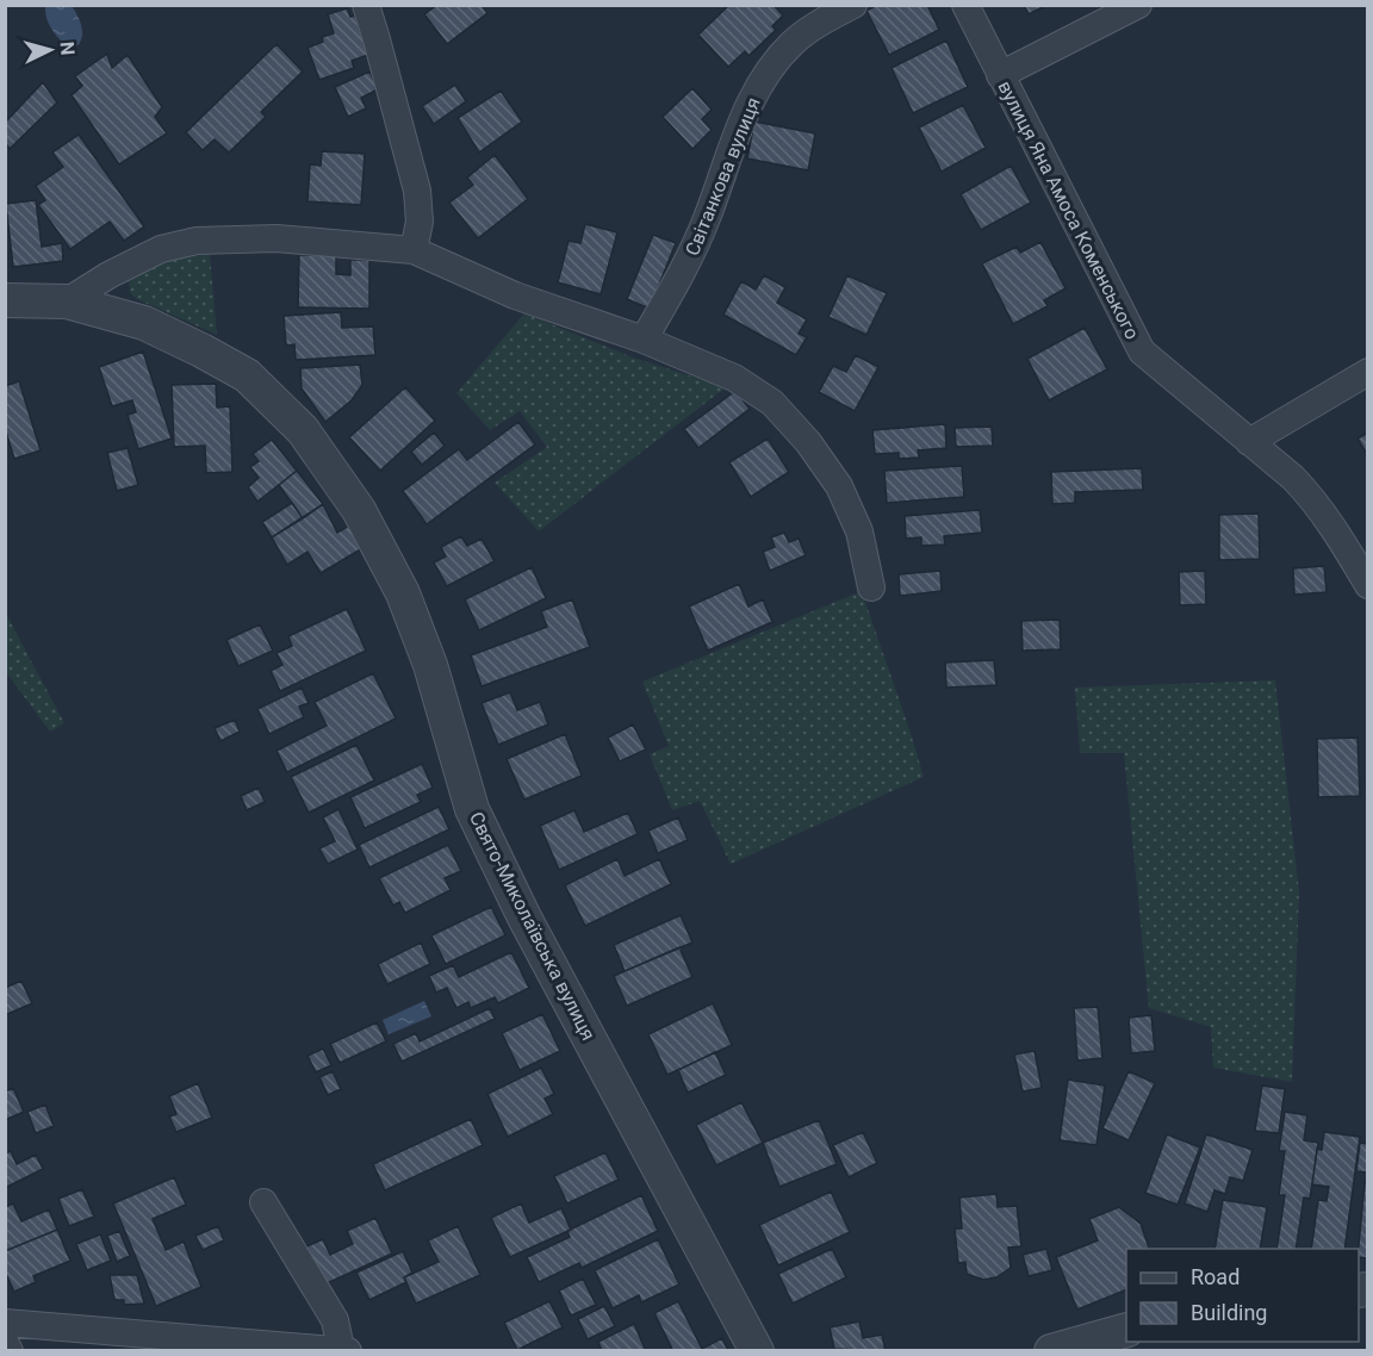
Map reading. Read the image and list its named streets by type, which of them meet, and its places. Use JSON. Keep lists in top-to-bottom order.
{
  "streets": {
    "street": ["Світанкова вулиця", "вулиця Яна Амоса Коменського", "Свято-Миколаївська вулиця"]
  },
  "legend": ["Road", "Building"],
  "north": "right"
}
